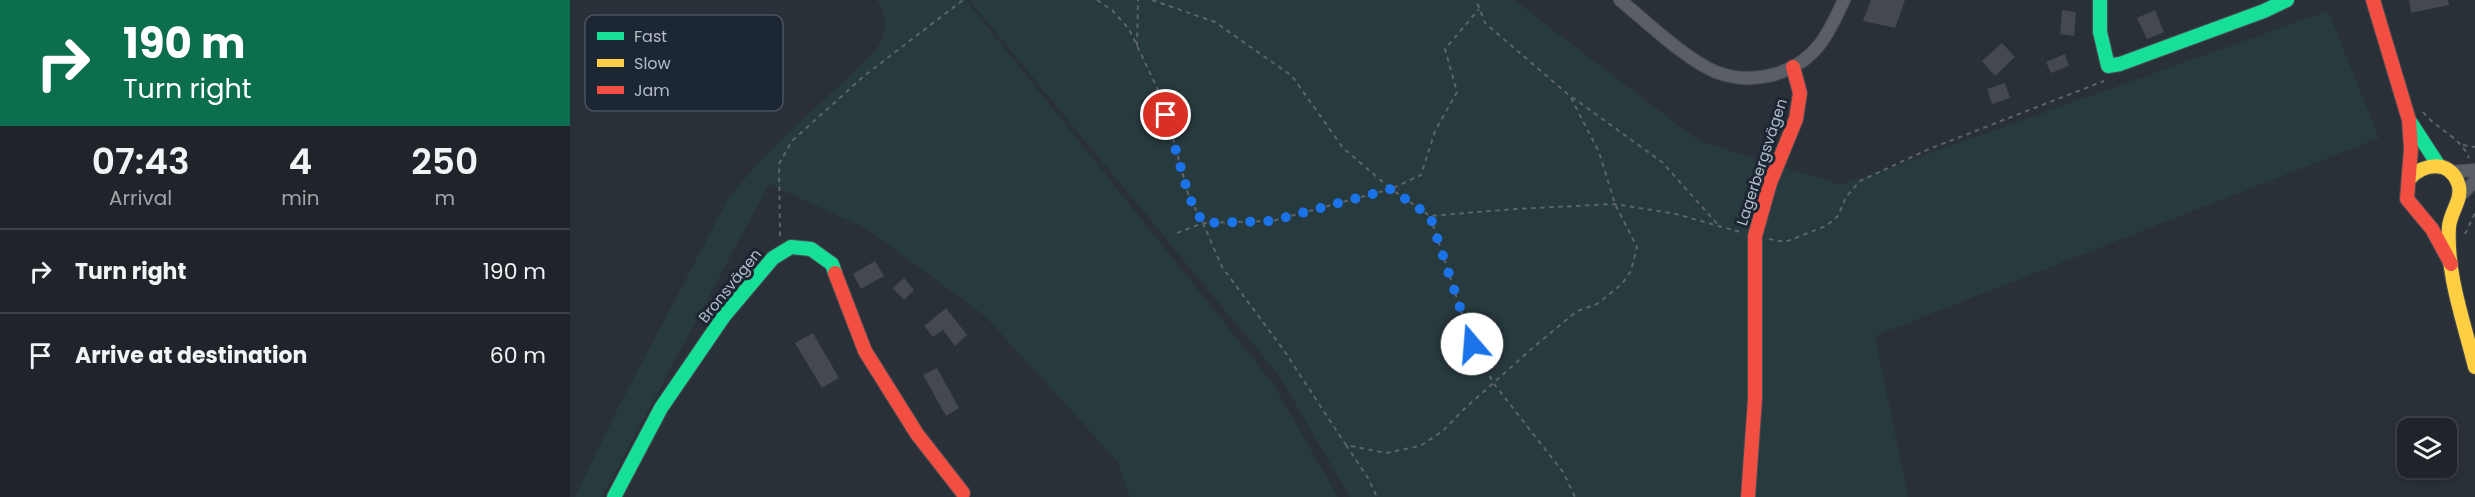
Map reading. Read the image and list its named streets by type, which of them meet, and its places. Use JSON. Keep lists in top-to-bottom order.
{
  "streets": {
    "street": ["Lagerbergsvägen", "Bronsvägen"]
  },
  "legend": ["Fast", "Slow", "Jam"],
  "page": {
    "turn": ["190 m", "Turn right"],
    "eta": [
      "07:43",
      "Arrival",
      "4",
      "min",
      "250",
      "m"
    ],
    "list": [
      {
        "name": "Turn right",
        "value": "190 m"
      },
      {
        "name": "Arrive at destination",
        "value": "60 m"
      }
    ]
  }
}
